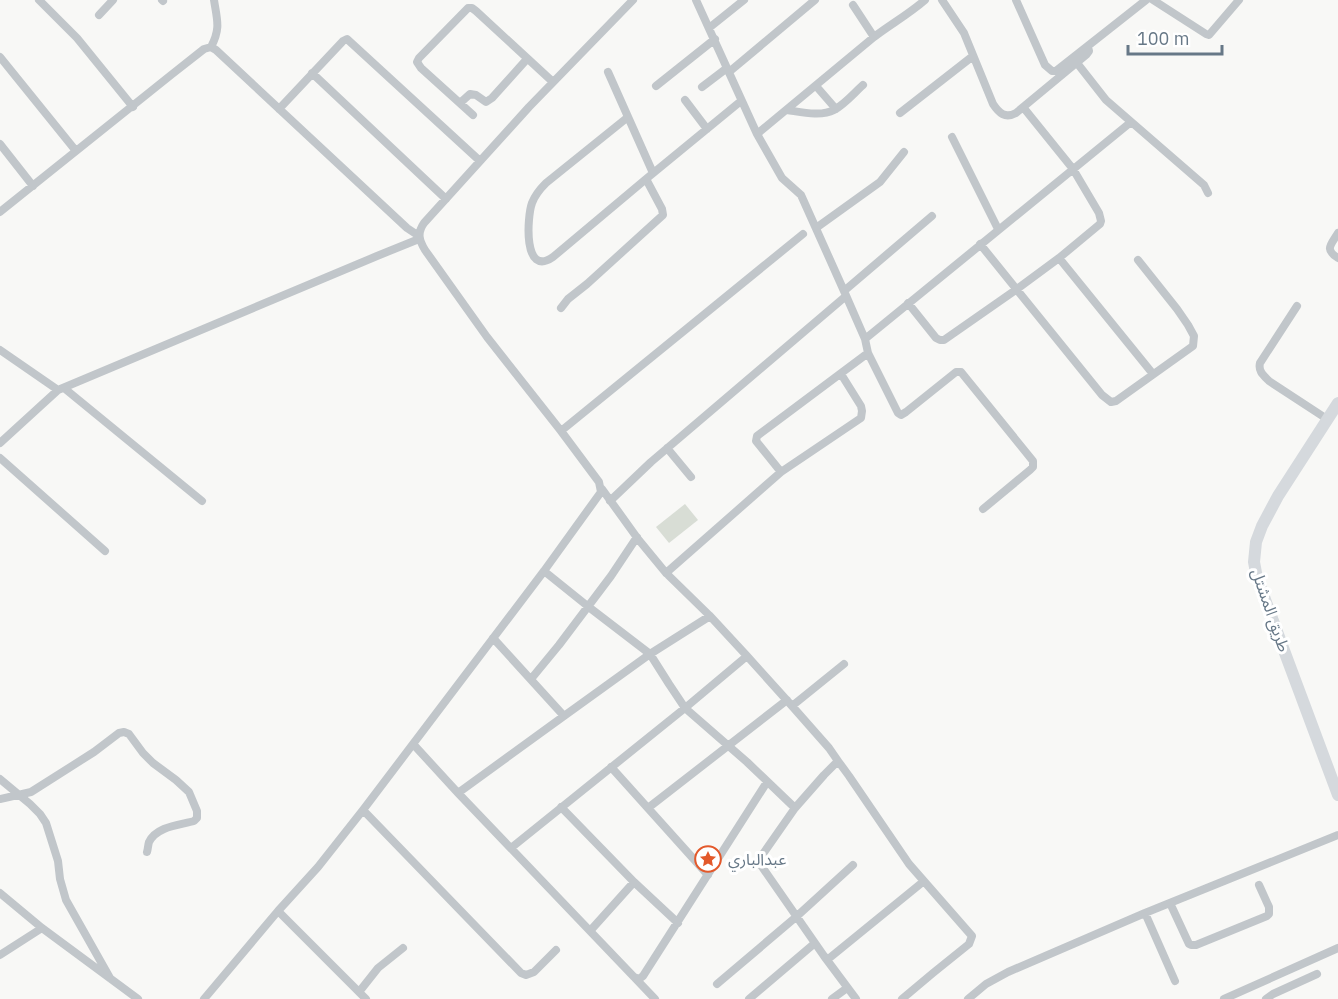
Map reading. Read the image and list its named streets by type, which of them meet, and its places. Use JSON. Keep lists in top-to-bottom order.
{
  "streets": {
    "main road": ["طريق المشتل"]
  },
  "places": {
    "place": ["عبدالباري"]
  },
  "scale_bar": "100 m"
}
